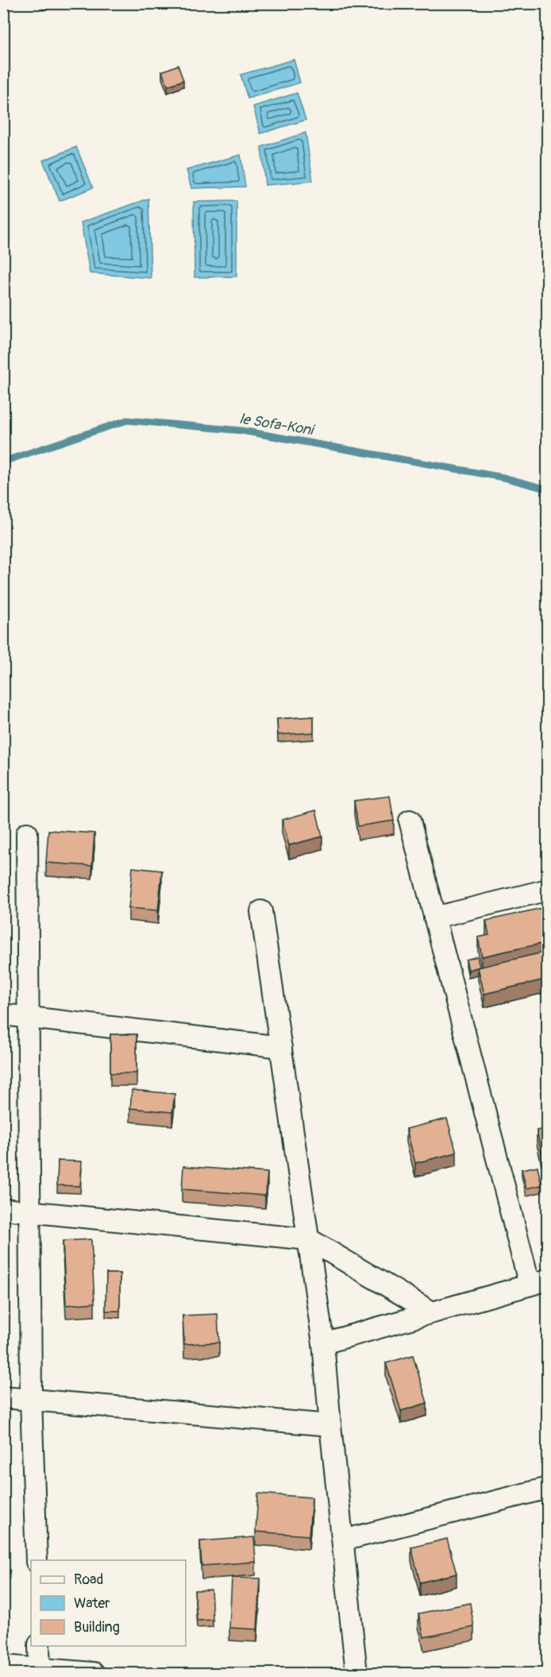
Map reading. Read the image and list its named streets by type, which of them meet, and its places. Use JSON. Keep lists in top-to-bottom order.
{
  "water": ["le Sofa-Koni"],
  "legend": ["Road", "Water", "Building"]
}
